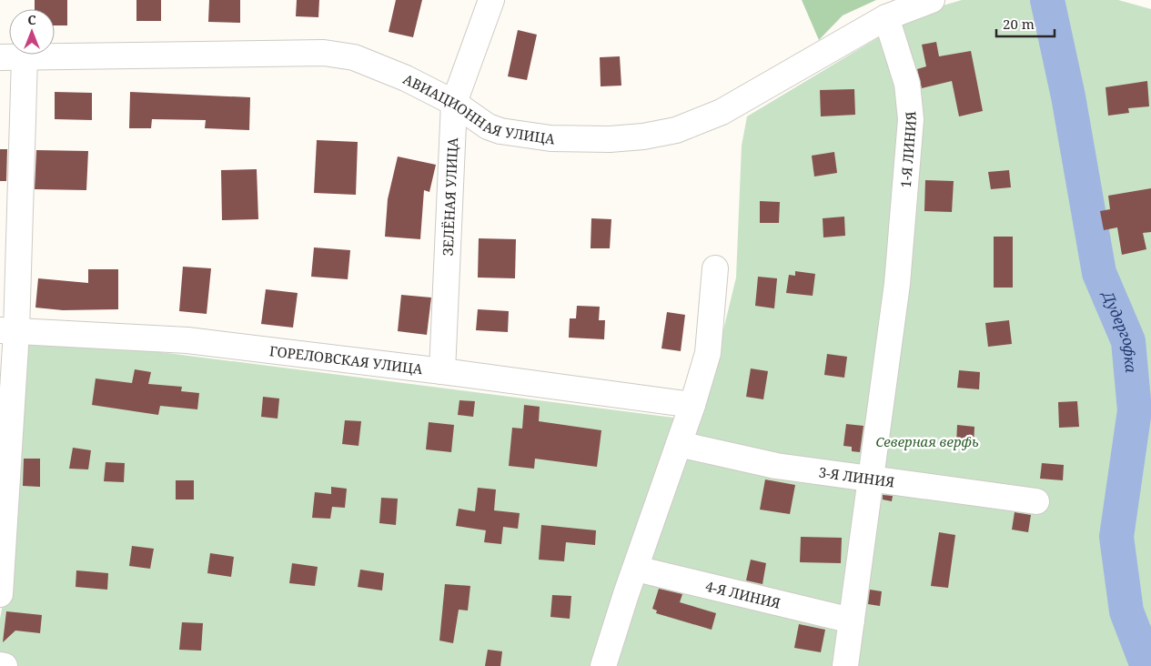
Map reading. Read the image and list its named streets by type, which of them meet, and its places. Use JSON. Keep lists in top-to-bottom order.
{
  "streets": {
    "street": [
      "АВИАЦИОННАЯ УЛИЦА",
      "1-Я ЛИНИЯ",
      "ЗЕЛЁНАЯ УЛИЦА",
      "ГОРЕЛОВСКАЯ УЛИЦА",
      "3-Я ЛИНИЯ",
      "4-Я ЛИНИЯ"
    ]
  },
  "crossings": [
    ["АВИАЦИОННАЯ УЛИЦА", "1-Я ЛИНИЯ"],
    ["АВИАЦИОННАЯ УЛИЦА", "ЗЕЛЁНАЯ УЛИЦА"],
    ["1-Я ЛИНИЯ", "3-Я ЛИНИЯ"],
    ["1-Я ЛИНИЯ", "4-Я ЛИНИЯ"],
    ["ЗЕЛЁНАЯ УЛИЦА", "ГОРЕЛОВСКАЯ УЛИЦА"]
  ],
  "water": ["Дудергофка"],
  "parks": ["Северная верфь"],
  "scale_bar": "20 m",
  "north": "top"
}
